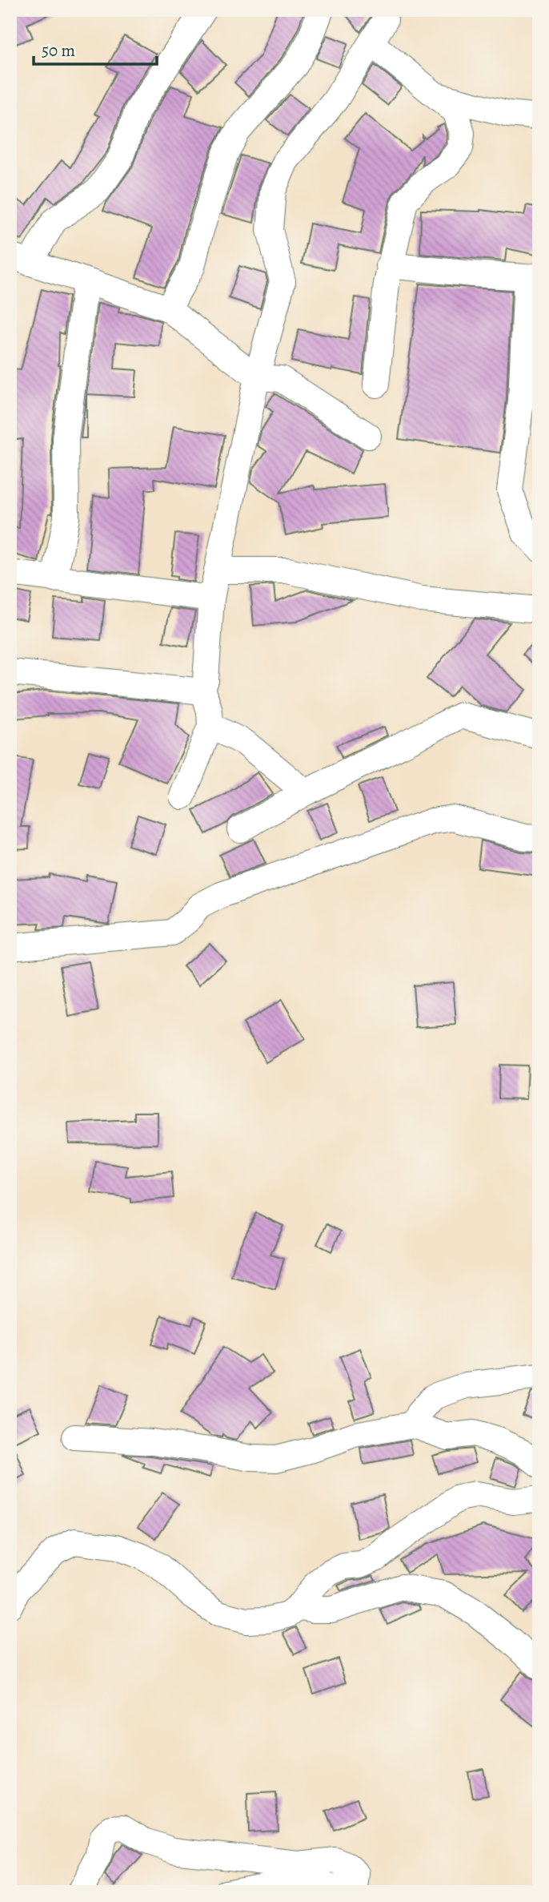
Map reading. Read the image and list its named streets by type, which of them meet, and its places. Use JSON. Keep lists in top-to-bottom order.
{
  "scale_bar": "50 m"
}
